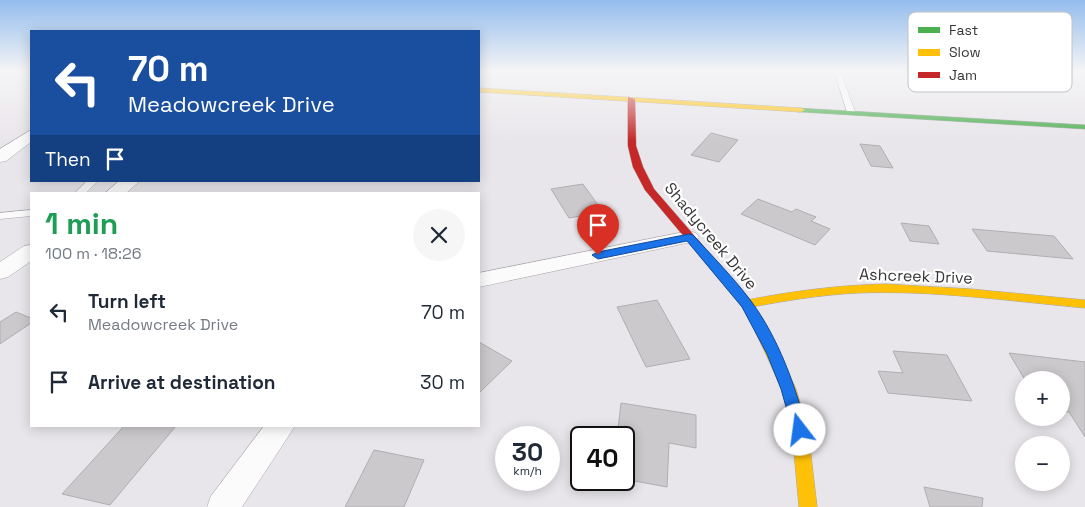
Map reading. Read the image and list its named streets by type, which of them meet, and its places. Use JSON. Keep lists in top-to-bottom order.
{
  "streets": {
    "street": ["Shadycreek Drive", "Ashcreek Drive"]
  },
  "crossings": [
    ["Shadycreek Drive", "Ashcreek Drive"]
  ],
  "legend": ["Fast", "Slow", "Jam"],
  "page": {
    "turn": ["70 m", "Meadowcreek Drive"],
    "then": "Then",
    "heading": ["1 min", "100 m · 18:26"],
    "list": [
      {
        "name": "Turn left",
        "note": "Meadowcreek Drive",
        "value": "70 m"
      },
      {
        "name": "Arrive at destination",
        "value": "30 m"
      }
    ],
    "map_buttons": ["+", "−"],
    "speed": "30 km/h",
    "limit": "40"
  }
}
